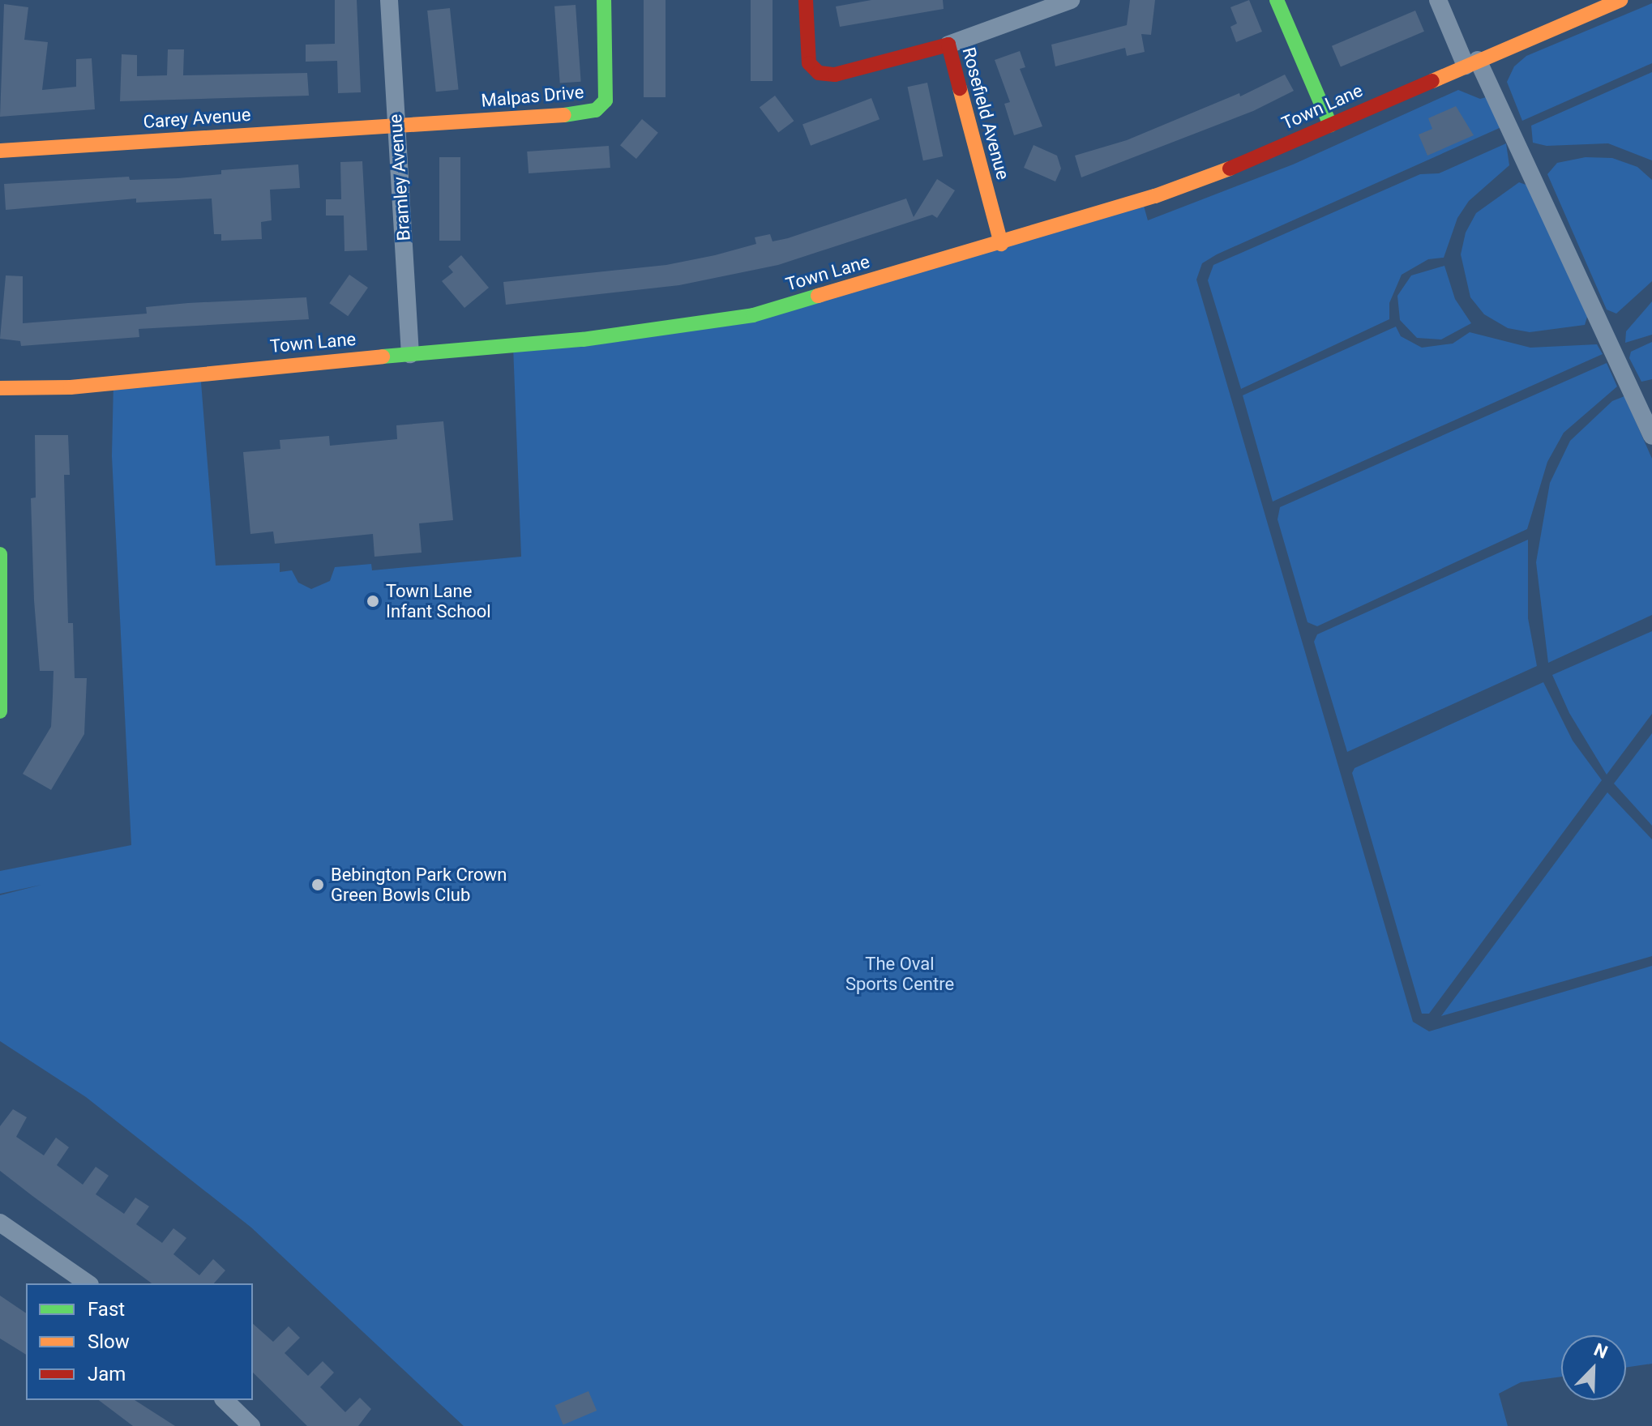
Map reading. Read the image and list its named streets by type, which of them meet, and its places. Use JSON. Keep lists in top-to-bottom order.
{
  "streets": {
    "main road": [
      "Malpas Drive",
      "Town Lane",
      "Rosefield Avenue",
      "Carey Avenue"
    ],
    "street": ["Bramley Avenue"]
  },
  "crossings": [
    ["Malpas Drive", "Carey Avenue"],
    ["Malpas Drive", "Bramley Avenue"],
    ["Town Lane", "Rosefield Avenue"],
    ["Town Lane", "Bramley Avenue"],
    ["Carey Avenue", "Bramley Avenue"]
  ],
  "parks": ["The Oval Sports Centre"],
  "places": ["Town Lane Infant School", "Bebington Park Crown Green Bowls Club"],
  "legend": ["Fast", "Slow", "Jam"],
  "north": "top right"
}
